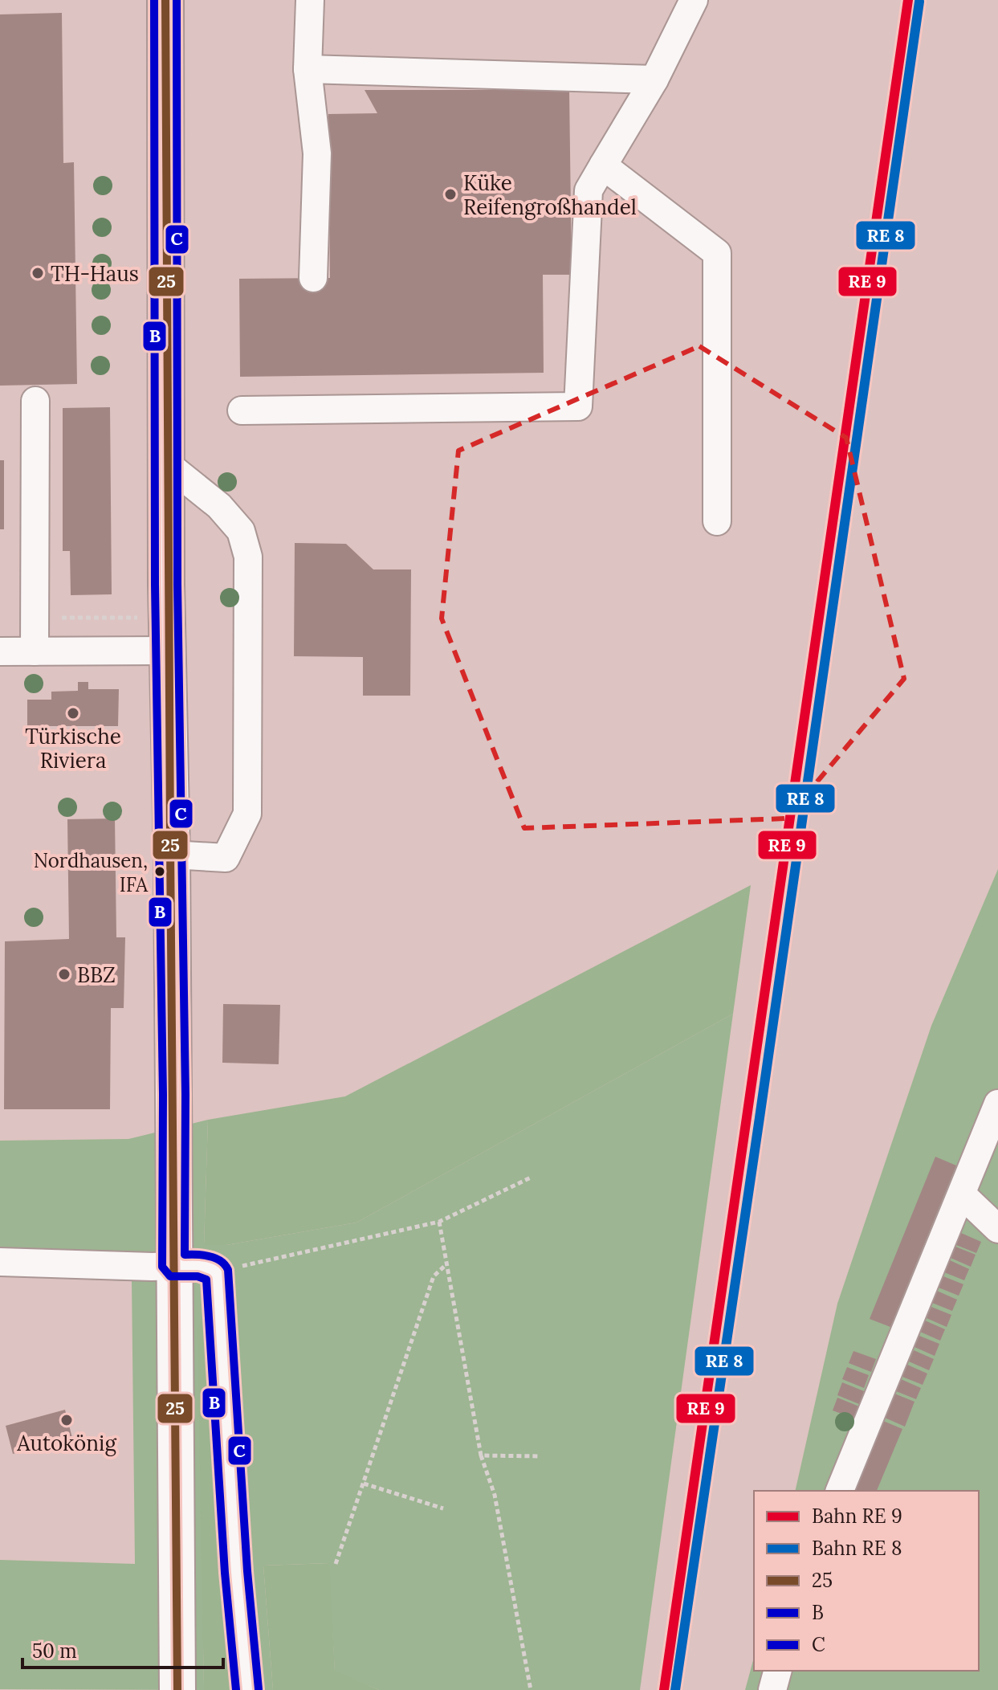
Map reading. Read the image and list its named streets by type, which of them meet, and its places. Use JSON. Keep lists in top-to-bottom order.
{
  "places": [
    "Küke Reifengroßhandel",
    "TH-Haus",
    "Türkische Riviera",
    "Nordhausen, IFA",
    "BBZ",
    "Autokönig"
  ],
  "lines": ["transit line 25", "transit line B", "transit line C"],
  "legend": [
    "Bahn RE 9",
    "Bahn RE 8",
    "25",
    "B",
    "C"
  ],
  "scale_bar": "50 m"
}
